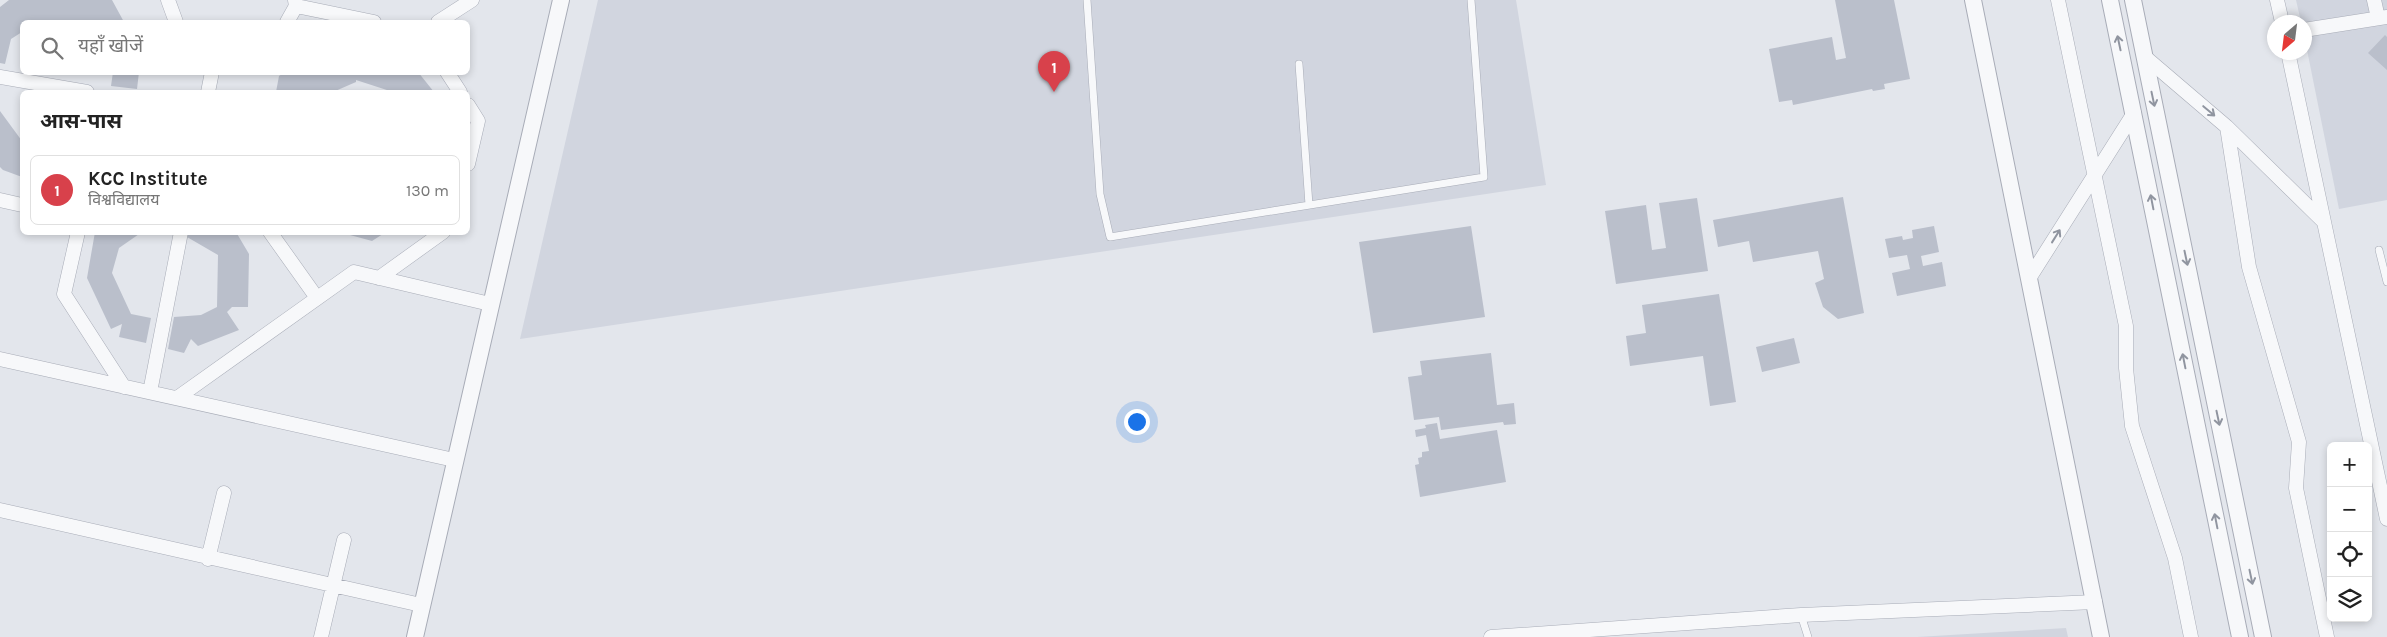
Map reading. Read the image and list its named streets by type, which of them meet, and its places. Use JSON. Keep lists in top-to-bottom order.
{
  "north": "bottom left",
  "page": {
    "search": "यहाँ खोजें",
    "pins": "1",
    "heading": "आस-पास",
    "list": [
      {
        "mark": "1",
        "name": "KCC Institute",
        "note": "विश्वविद्यालय",
        "value": "130 m"
      }
    ],
    "map_buttons": ["+", "−"]
  }
}
